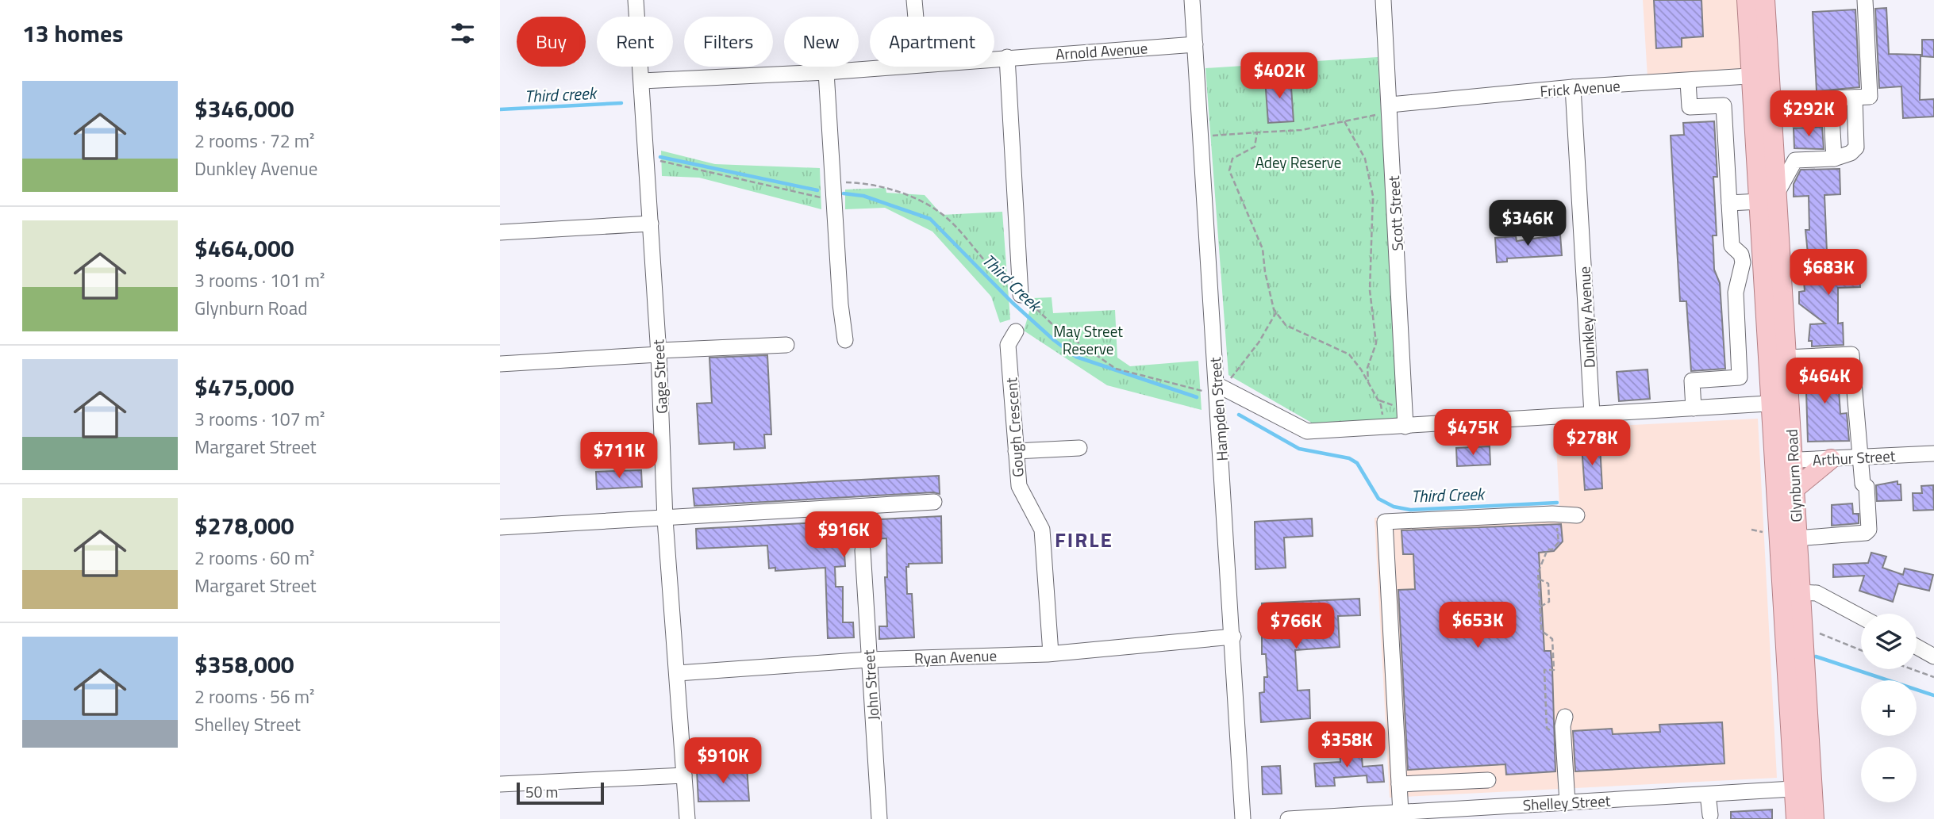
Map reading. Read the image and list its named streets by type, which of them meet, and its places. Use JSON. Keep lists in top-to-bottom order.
{
  "streets": {
    "main road": ["Glynburn Road"],
    "street": [
      "Arnold Avenue",
      "Frick Avenue",
      "Scott Street",
      "Dunkley Avenue",
      "Gage Street",
      "Hampden Street",
      "Gough Crescent",
      "Arthur Street",
      "Ryan Avenue",
      "John Street",
      "Shelley Street"
    ]
  },
  "crossings": [
    ["Arnold Avenue", "Gage Street"],
    ["Arnold Avenue", "Hampden Street"],
    ["Frick Avenue", "Scott Street"],
    ["Frick Avenue", "Dunkley Avenue"],
    ["Frick Avenue", "Glynburn Road"],
    ["Gage Street", "Ryan Avenue"],
    ["Hampden Street", "Ryan Avenue"],
    ["Gough Crescent", "Ryan Avenue"],
    ["Arthur Street", "Glynburn Road"],
    ["Glynburn Road", "Shelley Street"],
    ["Ryan Avenue", "John Street"]
  ],
  "districts": ["FIRLE"],
  "water": ["Third creek", "Third Creek"],
  "parks": ["Adey Reserve", "May Street Reserve"],
  "scale_bar": "50 m",
  "page": {
    "heading": "13 homes",
    "chip": [
      "Buy",
      "Rent",
      "Filters",
      "New",
      "Apartment"
    ],
    "price": [
      "$402K",
      "$292K",
      "$346K",
      "$683K",
      "$464K",
      "$475K",
      "$278K",
      "$711K",
      "$916K",
      "$653K",
      "$766K",
      "$358K",
      "$910K"
    ],
    "list": [
      {
        "name": "$346,000",
        "note": "2 rooms · 72 m² · Dunkley Avenue"
      },
      {
        "name": "$464,000",
        "note": "3 rooms · 101 m² · Glynburn Road"
      },
      {
        "name": "$475,000",
        "note": "3 rooms · 107 m² · Margaret Street"
      },
      {
        "name": "$278,000",
        "note": "2 rooms · 60 m² · Margaret Street"
      },
      {
        "name": "$358,000",
        "note": "2 rooms · 56 m² · Shelley Street"
      }
    ],
    "map_buttons": ["+", "−"],
    "scale": "50 m"
  }
}
